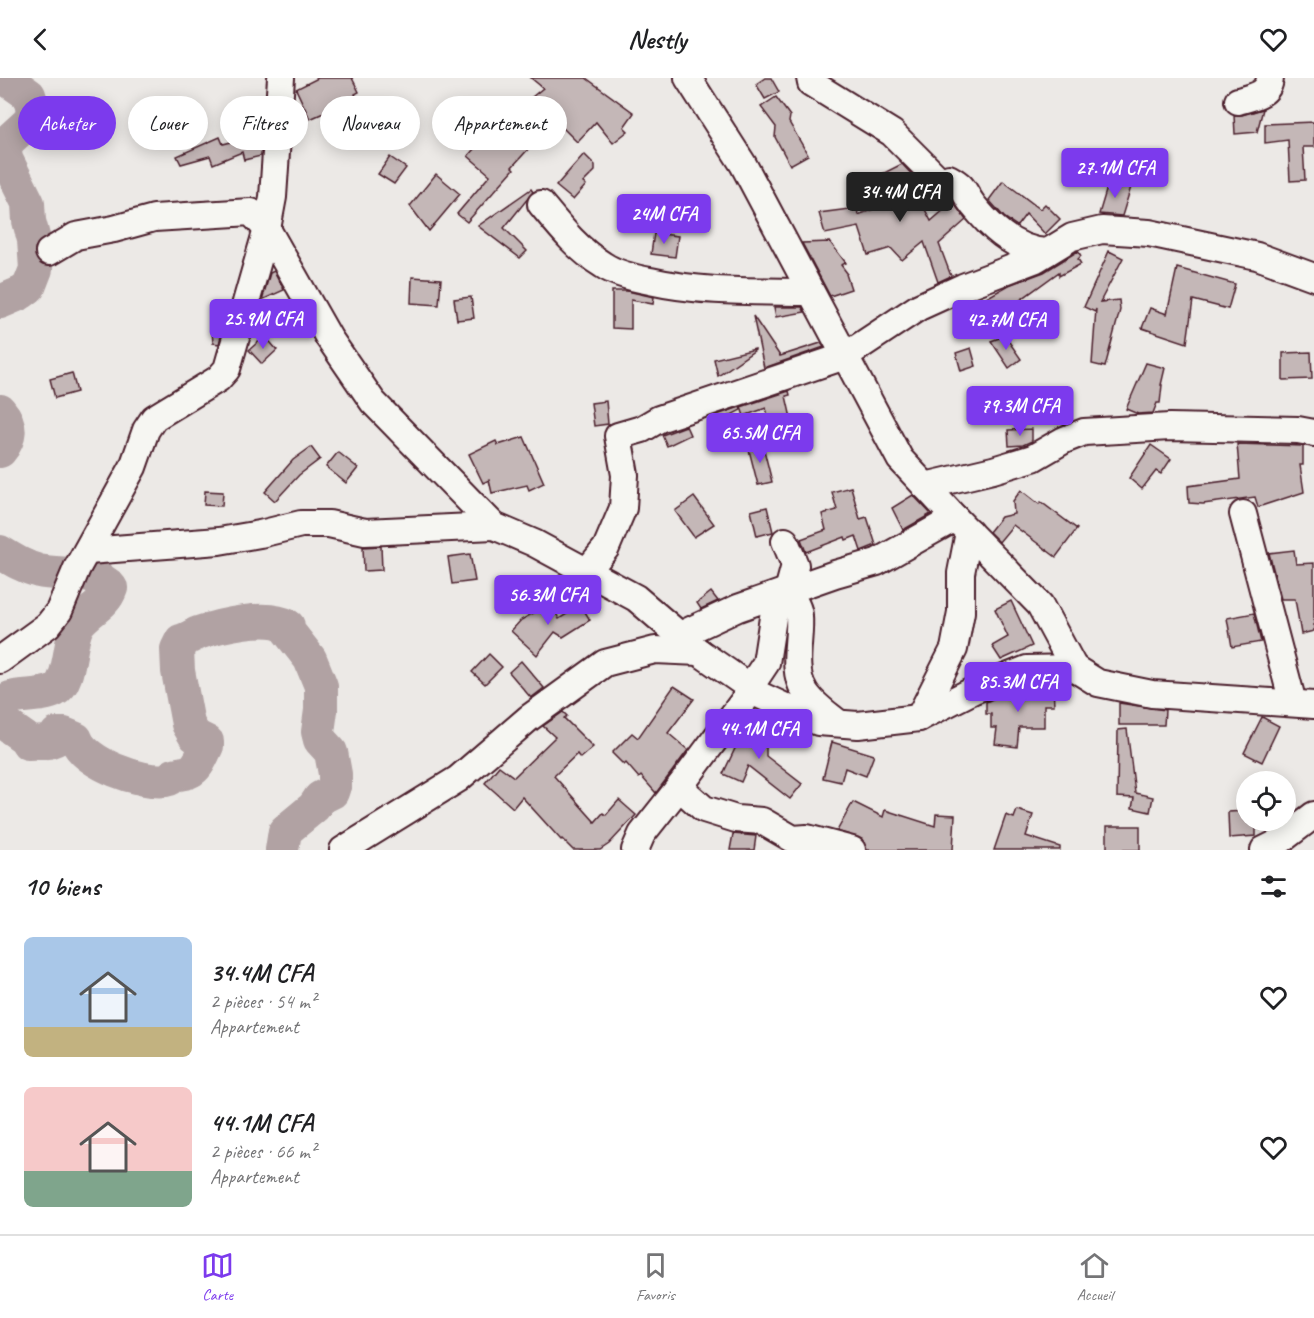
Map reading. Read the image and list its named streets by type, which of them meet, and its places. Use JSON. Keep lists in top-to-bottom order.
{
  "page": {
    "header": "Nestly",
    "chip": [
      "Acheter",
      "Louer",
      "Filtres",
      "Nouveau",
      "Appartement"
    ],
    "price": [
      "27.1M CFA",
      "34.4M CFA",
      "24M CFA",
      "25.9M CFA",
      "42.7M CFA",
      "79.3M CFA",
      "65.5M CFA",
      "56.3M CFA",
      "85.3M CFA",
      "44.1M CFA"
    ],
    "heading": "10 biens",
    "list": [
      {
        "name": "34.4M CFA",
        "note": "2 pièces · 54 m² · Appartement"
      },
      {
        "name": "44.1M CFA",
        "note": "2 pièces · 66 m² · Appartement"
      }
    ],
    "tabs": ["Carte", "Favoris", "Accueil"]
  }
}
